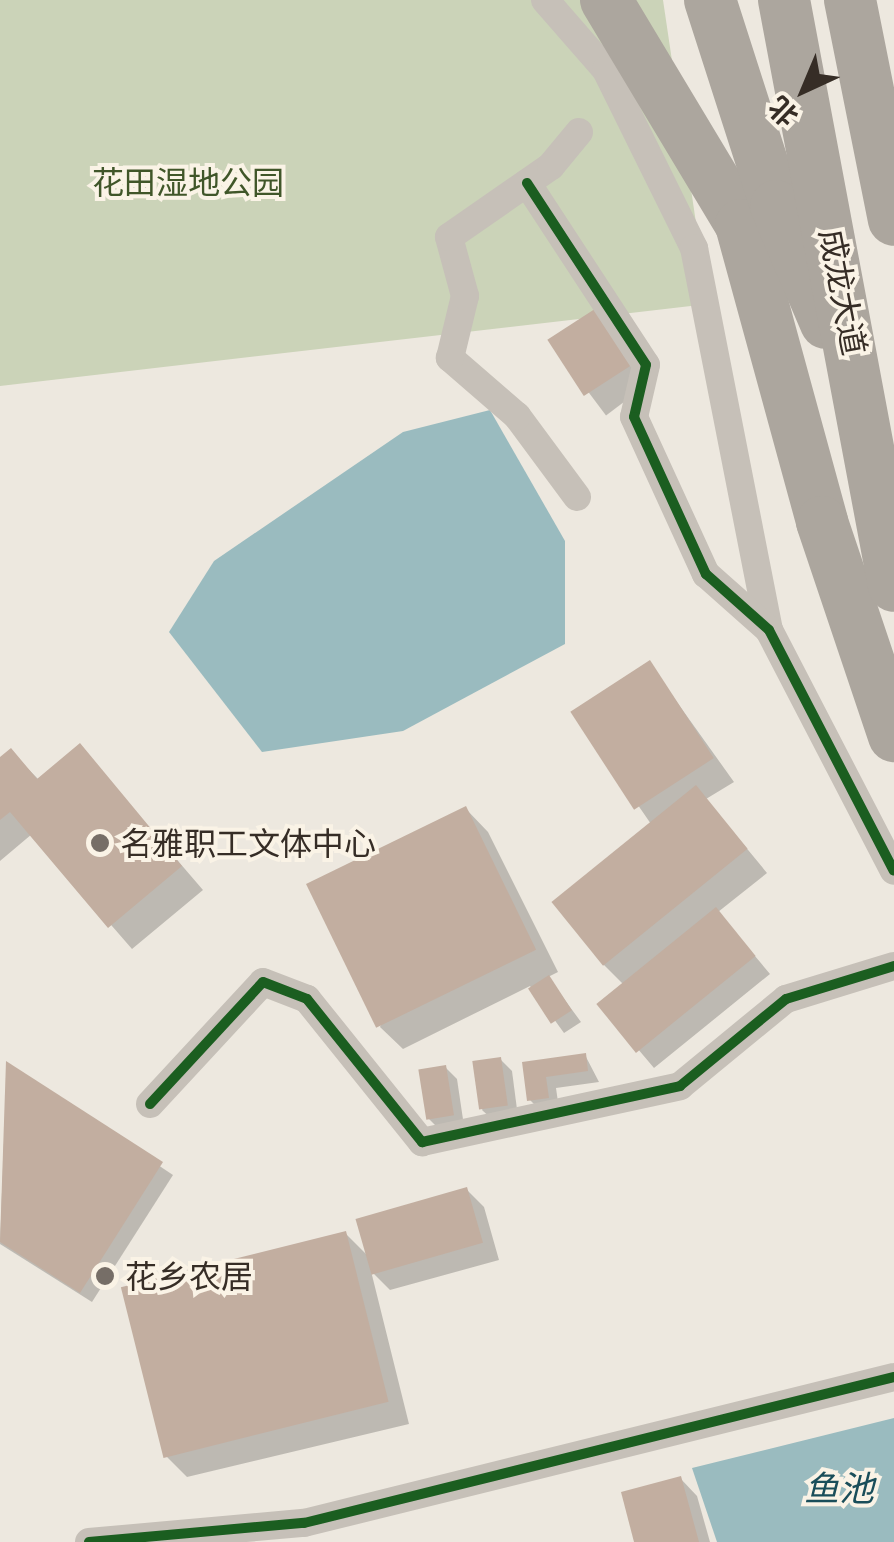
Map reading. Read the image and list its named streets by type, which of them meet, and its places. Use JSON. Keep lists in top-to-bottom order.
{
  "streets": {
    "highway": ["成龙大道"]
  },
  "water": ["鱼池"],
  "parks": ["花田湿地公园"],
  "places": ["名雅职工文体中心", "花乡农居"],
  "north": "bottom left"
}
